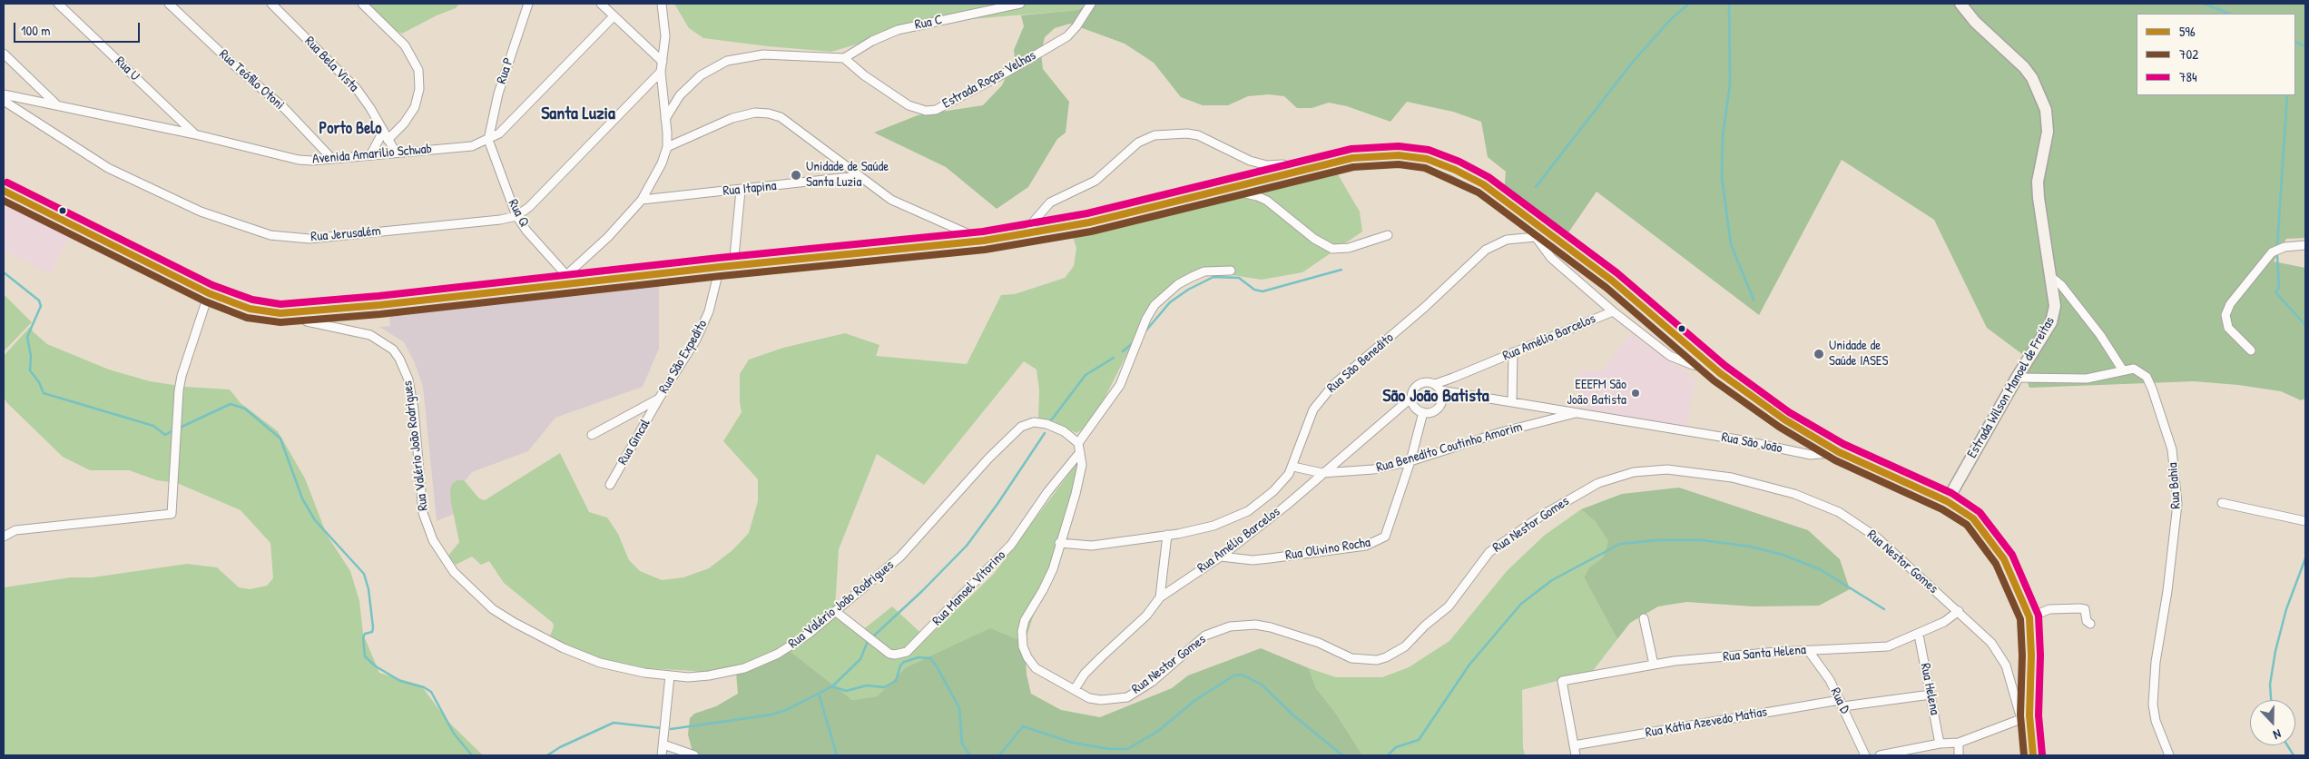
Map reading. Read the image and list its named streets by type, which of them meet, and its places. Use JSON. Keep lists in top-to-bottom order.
{
  "streets": {
    "main road": ["Rua São João"],
    "street": [
      "Rua C",
      "Rua Bela Vista",
      "Rua U",
      "Rua P",
      "Rua Teófilo Otoni",
      "Estrada Roças Velhas",
      "Avenida Amarilio Schwab",
      "Rua Itapina",
      "Rua Q",
      "Rua Jerusalém",
      "Rua Amélio Barcelos",
      "Rua São Expedito",
      "Rua São Benedito",
      "Estrada Wilson Manoel de Freitas",
      "Rua Gincal",
      "Rua Valério João Rodrigues",
      "Rua Benedito Coutinho Amorim",
      "Rua Bahia",
      "Rua Nestor Gomes",
      "Rua Olivino Rocha",
      "Rua Manoel Vitorino",
      "Rua Santa Helena",
      "Rua Helena",
      "Rua D",
      "Rua Kátia Azevedo Matias"
    ]
  },
  "crossings": [
    ["Rua C", "Estrada Roças Velhas"],
    ["Rua Bela Vista", "Avenida Amarilio Schwab"],
    ["Rua U", "Avenida Amarilio Schwab"],
    ["Rua P", "Avenida Amarilio Schwab"],
    ["Rua P", "Rua Q"],
    ["Rua Teófilo Otoni", "Avenida Amarilio Schwab"],
    ["Avenida Amarilio Schwab", "Rua Q"],
    ["Rua Q", "Rua Jerusalém"],
    ["Rua Amélio Barcelos", "Rua São João"],
    ["Rua Amélio Barcelos", "Rua Benedito Coutinho Amorim"],
    ["Rua Amélio Barcelos", "Rua Nestor Gomes"],
    ["Rua Amélio Barcelos", "Rua Olivino Rocha"],
    ["Rua São Expedito", "Rua Gincal"],
    ["Rua São Benedito", "Rua Benedito Coutinho Amorim"],
    ["Rua São Benedito", "Rua Nestor Gomes"],
    ["Estrada Wilson Manoel de Freitas", "Rua São João"],
    ["Estrada Wilson Manoel de Freitas", "Rua Bahia"],
    ["Rua São João", "Rua Benedito Coutinho Amorim"],
    ["Rua São João", "Rua Nestor Gomes"],
    ["Rua São João", "Rua Olivino Rocha"],
    ["Rua Valério João Rodrigues", "Rua Nestor Gomes"],
    ["Rua Valério João Rodrigues", "Rua Manoel Vitorino"],
    ["Rua Benedito Coutinho Amorim", "Rua Olivino Rocha"],
    ["Rua Nestor Gomes", "Rua Manoel Vitorino"],
    ["Rua Nestor Gomes", "Rua Santa Helena"],
    ["Rua Santa Helena", "Rua Helena"],
    ["Rua Santa Helena", "Rua D"],
    ["Rua Santa Helena", "Rua Kátia Azevedo Matias"],
    ["Rua Helena", "Rua Kátia Azevedo Matias"],
    ["Rua D", "Rua Kátia Azevedo Matias"]
  ],
  "districts": ["Santa Luzia", "Porto Belo", "São João Batista"],
  "places": ["Unidade de Saúde Santa Luzia", "Unidade de Saúde IASES", "EEEFM São João Batista"],
  "lines": ["transit line 784", "transit line 596", "transit line 702"],
  "legend": ["596", "702", "784"],
  "scale_bar": "100 m",
  "north": "bottom"
}
